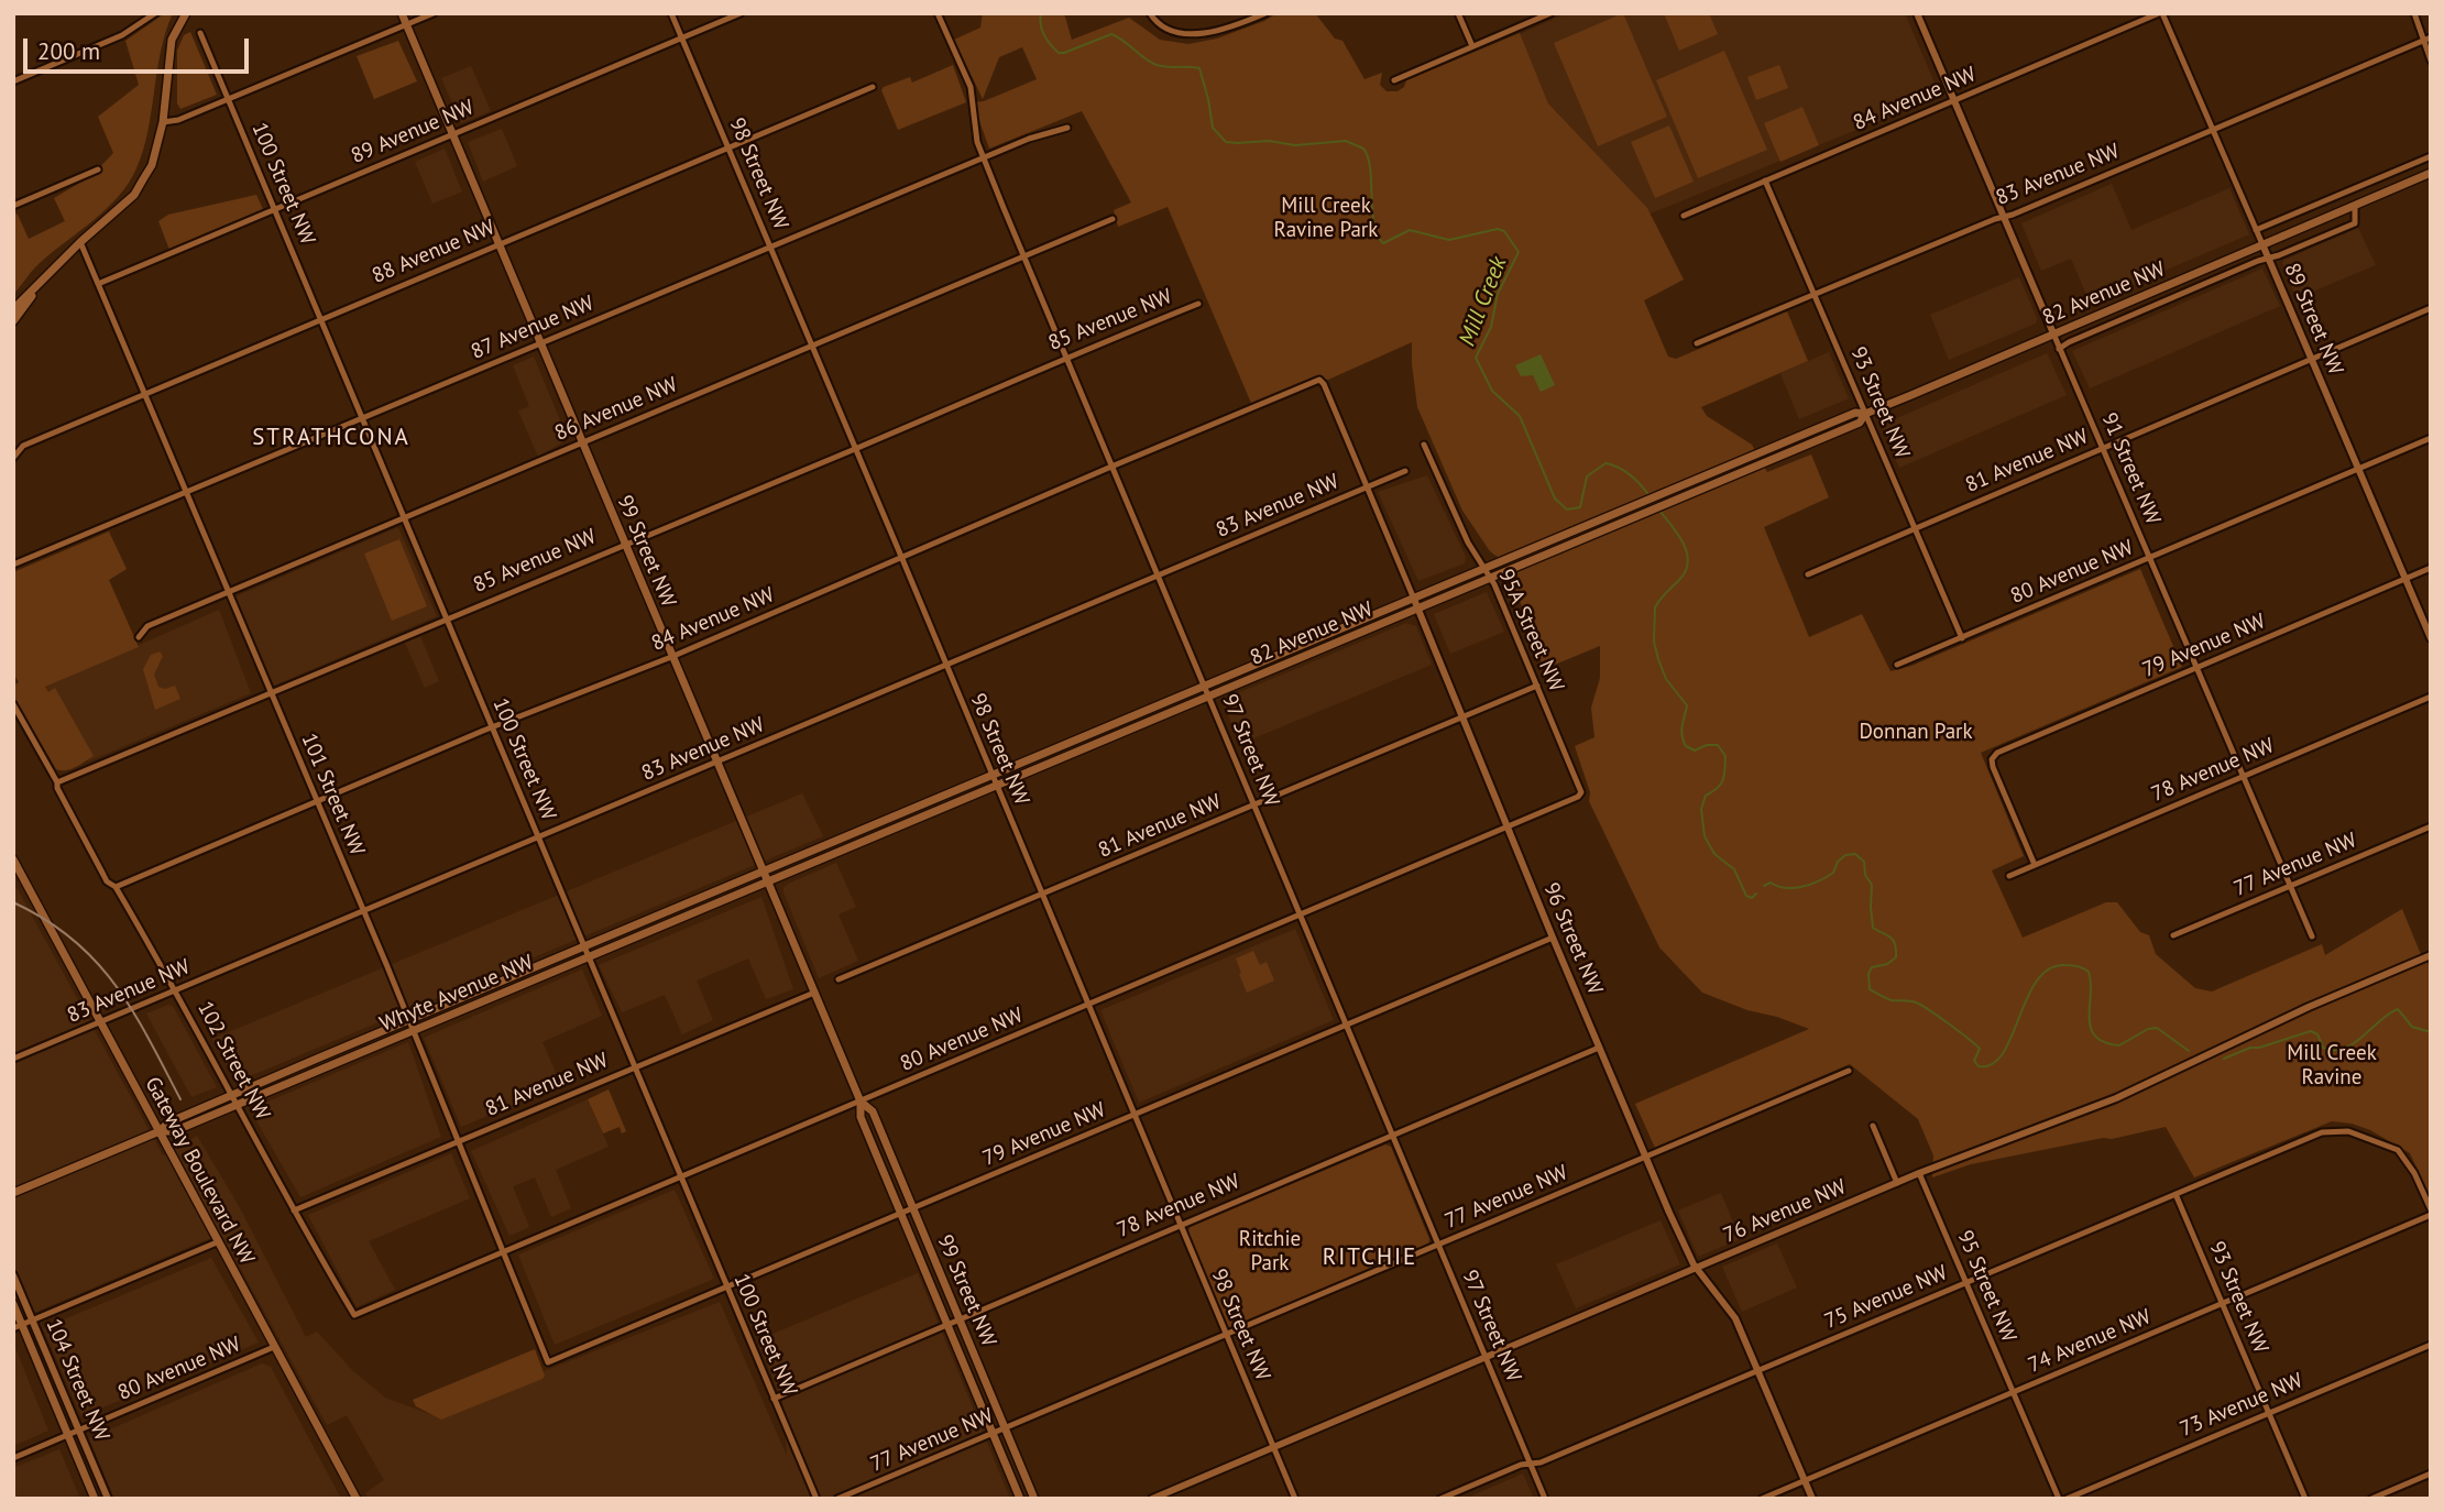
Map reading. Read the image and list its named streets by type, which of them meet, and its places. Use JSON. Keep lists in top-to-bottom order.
{
  "streets": {
    "main road": [
      "82 Avenue NW",
      "99 Street NW",
      "Whyte Avenue NW",
      "Gateway Boulevard NW",
      "104 Street NW"
    ],
    "street": [
      "84 Avenue NW",
      "89 Avenue NW",
      "98 Street NW",
      "83 Avenue NW",
      "100 Street NW",
      "88 Avenue NW",
      "89 Street NW",
      "85 Avenue NW",
      "87 Avenue NW",
      "93 Street NW",
      "86 Avenue NW",
      "81 Avenue NW",
      "91 Street NW",
      "80 Avenue NW",
      "95A Street NW",
      "79 Avenue NW",
      "97 Street NW",
      "78 Avenue NW",
      "101 Street NW",
      "77 Avenue NW",
      "96 Street NW",
      "102 Street NW",
      "76 Avenue NW",
      "95 Street NW",
      "75 Avenue NW",
      "74 Avenue NW",
      "73 Avenue NW"
    ]
  },
  "crossings": [
    ["84 Avenue NW", "98 Street NW"],
    ["84 Avenue NW", "100 Street NW"],
    ["84 Avenue NW", "89 Street NW"],
    ["84 Avenue NW", "93 Street NW"],
    ["84 Avenue NW", "91 Street NW"],
    ["84 Avenue NW", "99 Street NW"],
    ["84 Avenue NW", "97 Street NW"],
    ["84 Avenue NW", "101 Street NW"],
    ["84 Avenue NW", "96 Street NW"],
    ["84 Avenue NW", "102 Street NW"],
    ["89 Avenue NW", "98 Street NW"],
    ["89 Avenue NW", "100 Street NW"],
    ["89 Avenue NW", "99 Street NW"],
    ["89 Avenue NW", "101 Street NW"],
    ["98 Street NW", "83 Avenue NW"],
    ["98 Street NW", "88 Avenue NW"],
    ["98 Street NW", "82 Avenue NW"],
    ["98 Street NW", "85 Avenue NW"],
    ["98 Street NW", "87 Avenue NW"],
    ["98 Street NW", "86 Avenue NW"],
    ["98 Street NW", "81 Avenue NW"],
    ["98 Street NW", "80 Avenue NW"],
    ["98 Street NW", "79 Avenue NW"],
    ["98 Street NW", "78 Avenue NW"],
    ["98 Street NW", "77 Avenue NW"],
    ["98 Street NW", "76 Avenue NW"],
    ["83 Avenue NW", "100 Street NW"],
    ["83 Avenue NW", "89 Street NW"],
    ["83 Avenue NW", "93 Street NW"],
    ["83 Avenue NW", "91 Street NW"],
    ["83 Avenue NW", "99 Street NW"],
    ["83 Avenue NW", "97 Street NW"],
    ["83 Avenue NW", "101 Street NW"],
    ["83 Avenue NW", "96 Street NW"],
    ["83 Avenue NW", "102 Street NW"],
    ["83 Avenue NW", "Gateway Boulevard NW"],
    ["100 Street NW", "88 Avenue NW"],
    ["100 Street NW", "85 Avenue NW"],
    ["100 Street NW", "87 Avenue NW"],
    ["100 Street NW", "86 Avenue NW"],
    ["100 Street NW", "81 Avenue NW"],
    ["100 Street NW", "80 Avenue NW"],
    ["100 Street NW", "79 Avenue NW"],
    ["100 Street NW", "78 Avenue NW"],
    ["100 Street NW", "Whyte Avenue NW"],
    ["88 Avenue NW", "99 Street NW"],
    ["88 Avenue NW", "101 Street NW"],
    ["82 Avenue NW", "89 Street NW"],
    ["82 Avenue NW", "93 Street NW"],
    ["82 Avenue NW", "91 Street NW"],
    ["82 Avenue NW", "99 Street NW"],
    ["82 Avenue NW", "95A Street NW"],
    ["82 Avenue NW", "97 Street NW"],
    ["82 Avenue NW", "96 Street NW"],
    ["82 Avenue NW", "Whyte Avenue NW"],
    ["89 Street NW", "81 Avenue NW"],
    ["89 Street NW", "80 Avenue NW"],
    ["89 Street NW", "79 Avenue NW"],
    ["85 Avenue NW", "99 Street NW"],
    ["85 Avenue NW", "97 Street NW"],
    ["85 Avenue NW", "101 Street NW"],
    ["85 Avenue NW", "102 Street NW"],
    ["87 Avenue NW", "99 Street NW"],
    ["87 Avenue NW", "97 Street NW"],
    ["87 Avenue NW", "101 Street NW"],
    ["93 Street NW", "81 Avenue NW"],
    ["93 Street NW", "80 Avenue NW"],
    ["93 Street NW", "75 Avenue NW"],
    ["93 Street NW", "74 Avenue NW"],
    ["93 Street NW", "73 Avenue NW"],
    ["86 Avenue NW", "99 Street NW"],
    ["86 Avenue NW", "97 Street NW"],
    ["86 Avenue NW", "101 Street NW"],
    ["81 Avenue NW", "91 Street NW"],
    ["81 Avenue NW", "99 Street NW"],
    ["81 Avenue NW", "95A Street NW"],
    ["81 Avenue NW", "97 Street NW"],
    ["81 Avenue NW", "101 Street NW"],
    ["81 Avenue NW", "96 Street NW"],
    ["81 Avenue NW", "102 Street NW"],
    ["91 Street NW", "80 Avenue NW"],
    ["91 Street NW", "79 Avenue NW"],
    ["91 Street NW", "78 Avenue NW"],
    ["91 Street NW", "77 Avenue NW"],
    ["99 Street NW", "80 Avenue NW"],
    ["99 Street NW", "79 Avenue NW"],
    ["99 Street NW", "78 Avenue NW"],
    ["99 Street NW", "77 Avenue NW"],
    ["99 Street NW", "Whyte Avenue NW"],
    ["80 Avenue NW", "95A Street NW"],
    ["80 Avenue NW", "97 Street NW"],
    ["80 Avenue NW", "101 Street NW"],
    ["80 Avenue NW", "96 Street NW"],
    ["80 Avenue NW", "102 Street NW"],
    ["80 Avenue NW", "Gateway Boulevard NW"],
    ["80 Avenue NW", "104 Street NW"],
    ["79 Avenue NW", "97 Street NW"],
    ["79 Avenue NW", "78 Avenue NW"],
    ["79 Avenue NW", "101 Street NW"],
    ["79 Avenue NW", "96 Street NW"],
    ["97 Street NW", "78 Avenue NW"],
    ["97 Street NW", "77 Avenue NW"],
    ["97 Street NW", "76 Avenue NW"],
    ["97 Street NW", "75 Avenue NW"],
    ["78 Avenue NW", "96 Street NW"],
    ["101 Street NW", "Whyte Avenue NW"],
    ["77 Avenue NW", "96 Street NW"],
    ["96 Street NW", "76 Avenue NW"],
    ["96 Street NW", "75 Avenue NW"],
    ["96 Street NW", "74 Avenue NW"],
    ["Whyte Avenue NW", "102 Street NW"],
    ["Whyte Avenue NW", "Gateway Boulevard NW"],
    ["76 Avenue NW", "95 Street NW"],
    ["95 Street NW", "75 Avenue NW"],
    ["95 Street NW", "74 Avenue NW"]
  ],
  "districts": ["STRATHCONA", "RITCHIE"],
  "water": ["Mill Creek"],
  "parks": [
    "Mill Creek Ravine Park",
    "Donnan Park",
    "Mill Creek Ravine",
    "Ritchie Park"
  ],
  "scale_bar": "200 m"
}
